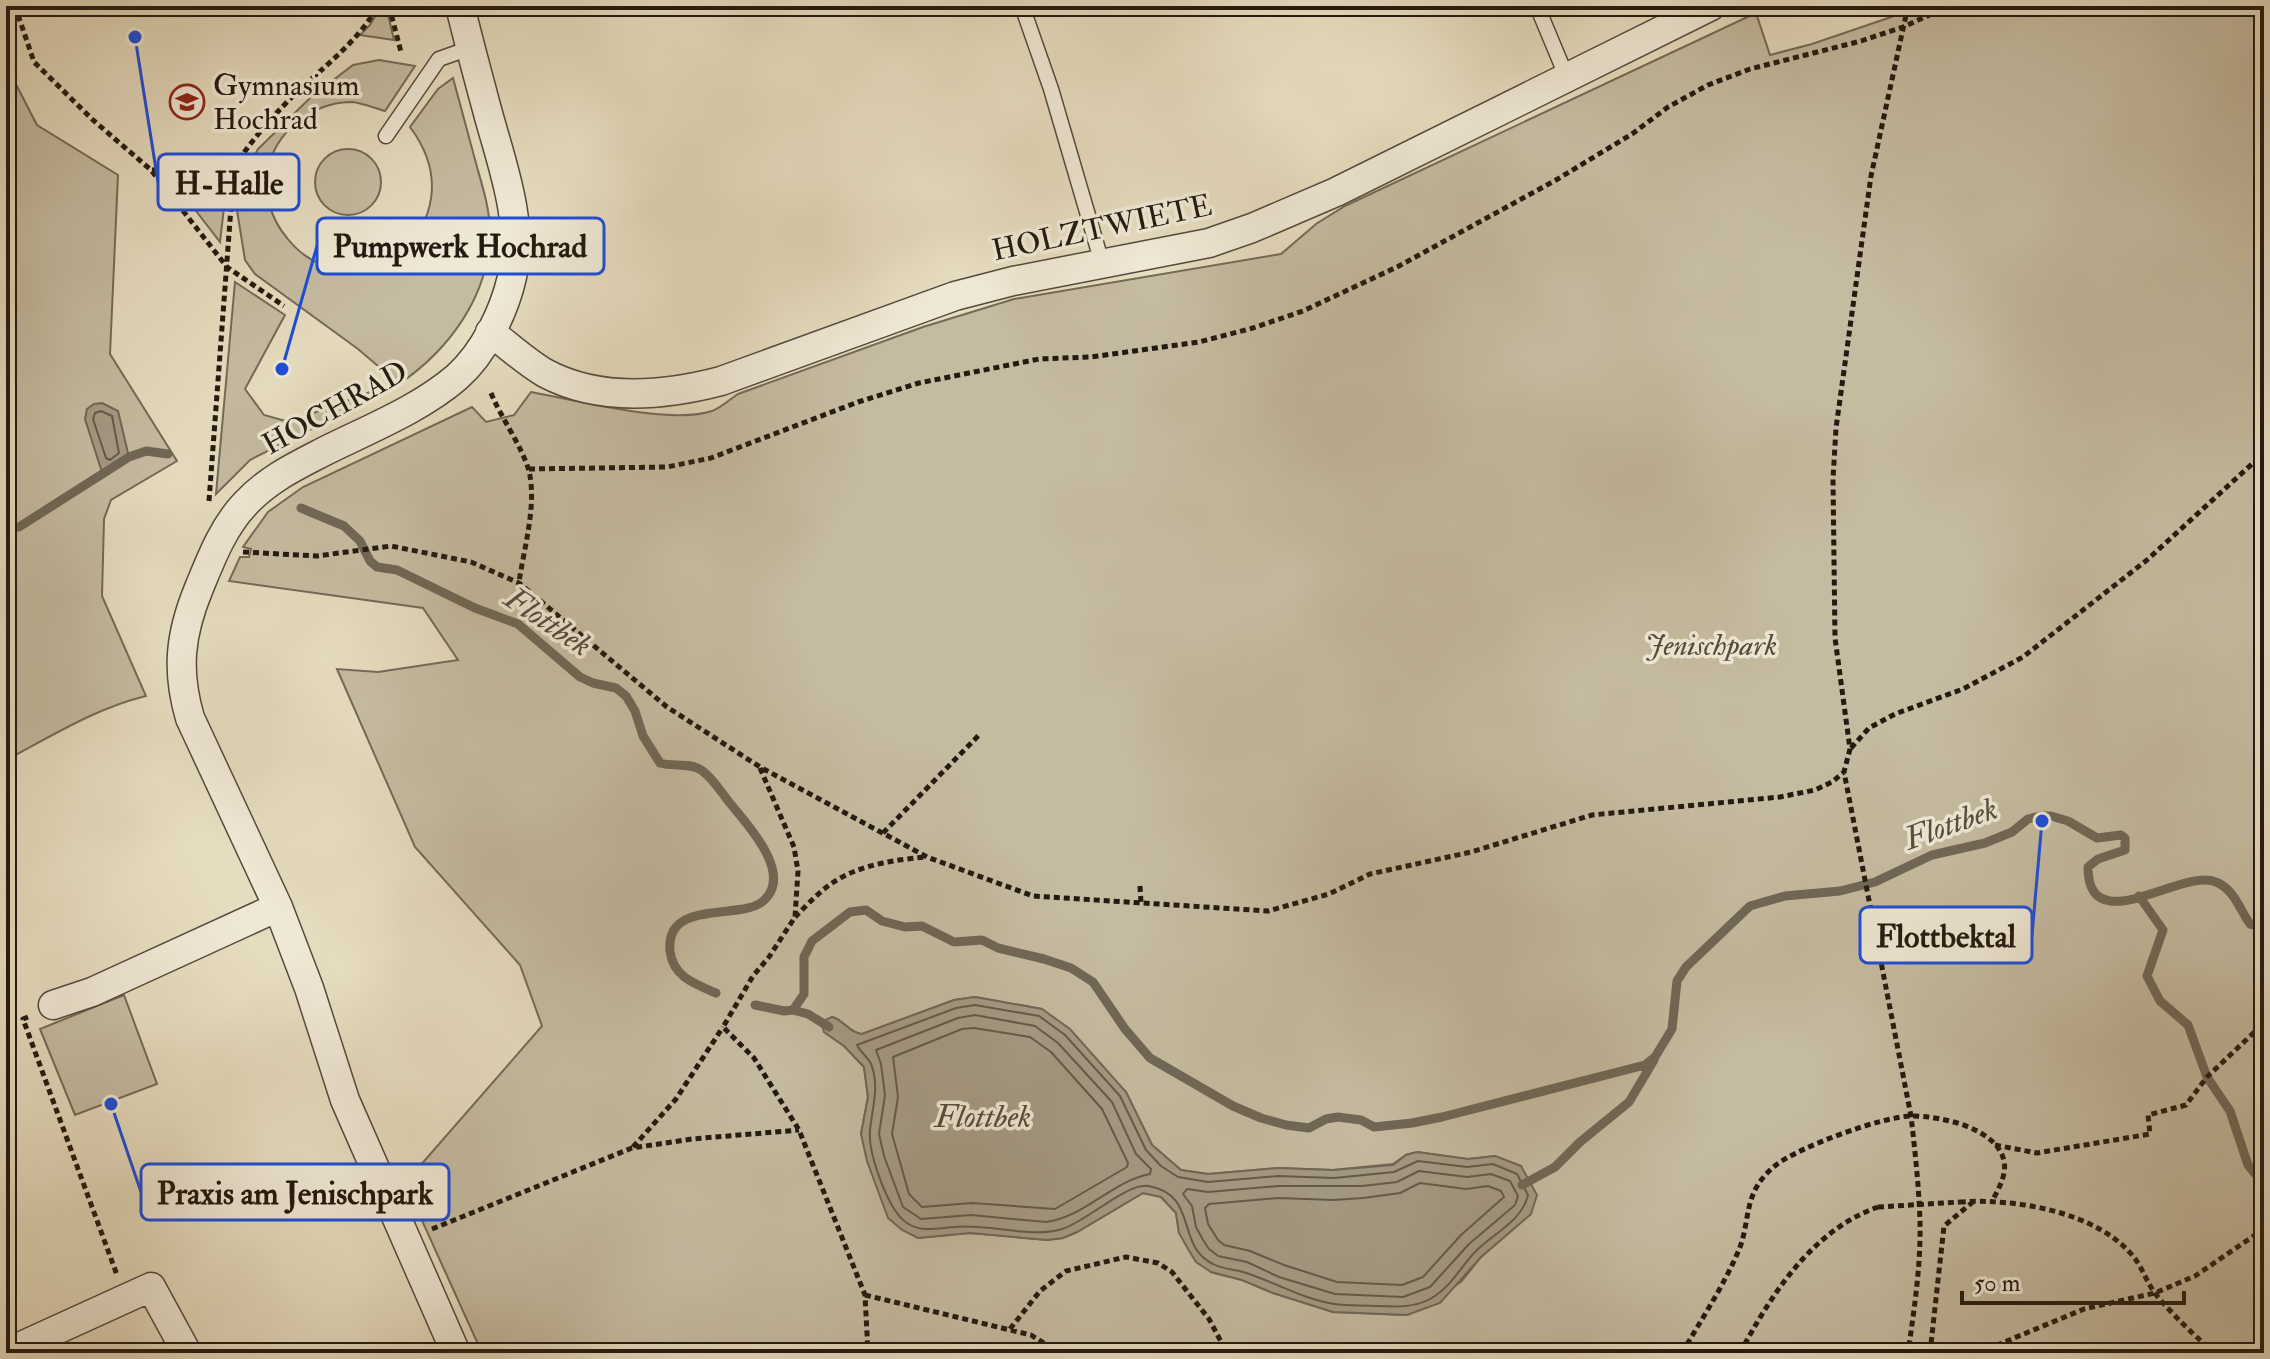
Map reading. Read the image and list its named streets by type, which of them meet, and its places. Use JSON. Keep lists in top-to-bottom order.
{
  "streets": {
    "street": ["HOLZTWIETE", "HOCHRAD"]
  },
  "crossings": [
    ["HOLZTWIETE", "HOCHRAD"]
  ],
  "water": ["Flottbek"],
  "parks": ["Jenischpark"],
  "places": {
    "other": [
      "H-Halle",
      "Pumpwerk Hochrad",
      "Flottbektal",
      "Praxis am Jenischpark"
    ],
    "school or university": ["Gymnasium Hochrad"]
  },
  "scale_bar": "50 m"
}
